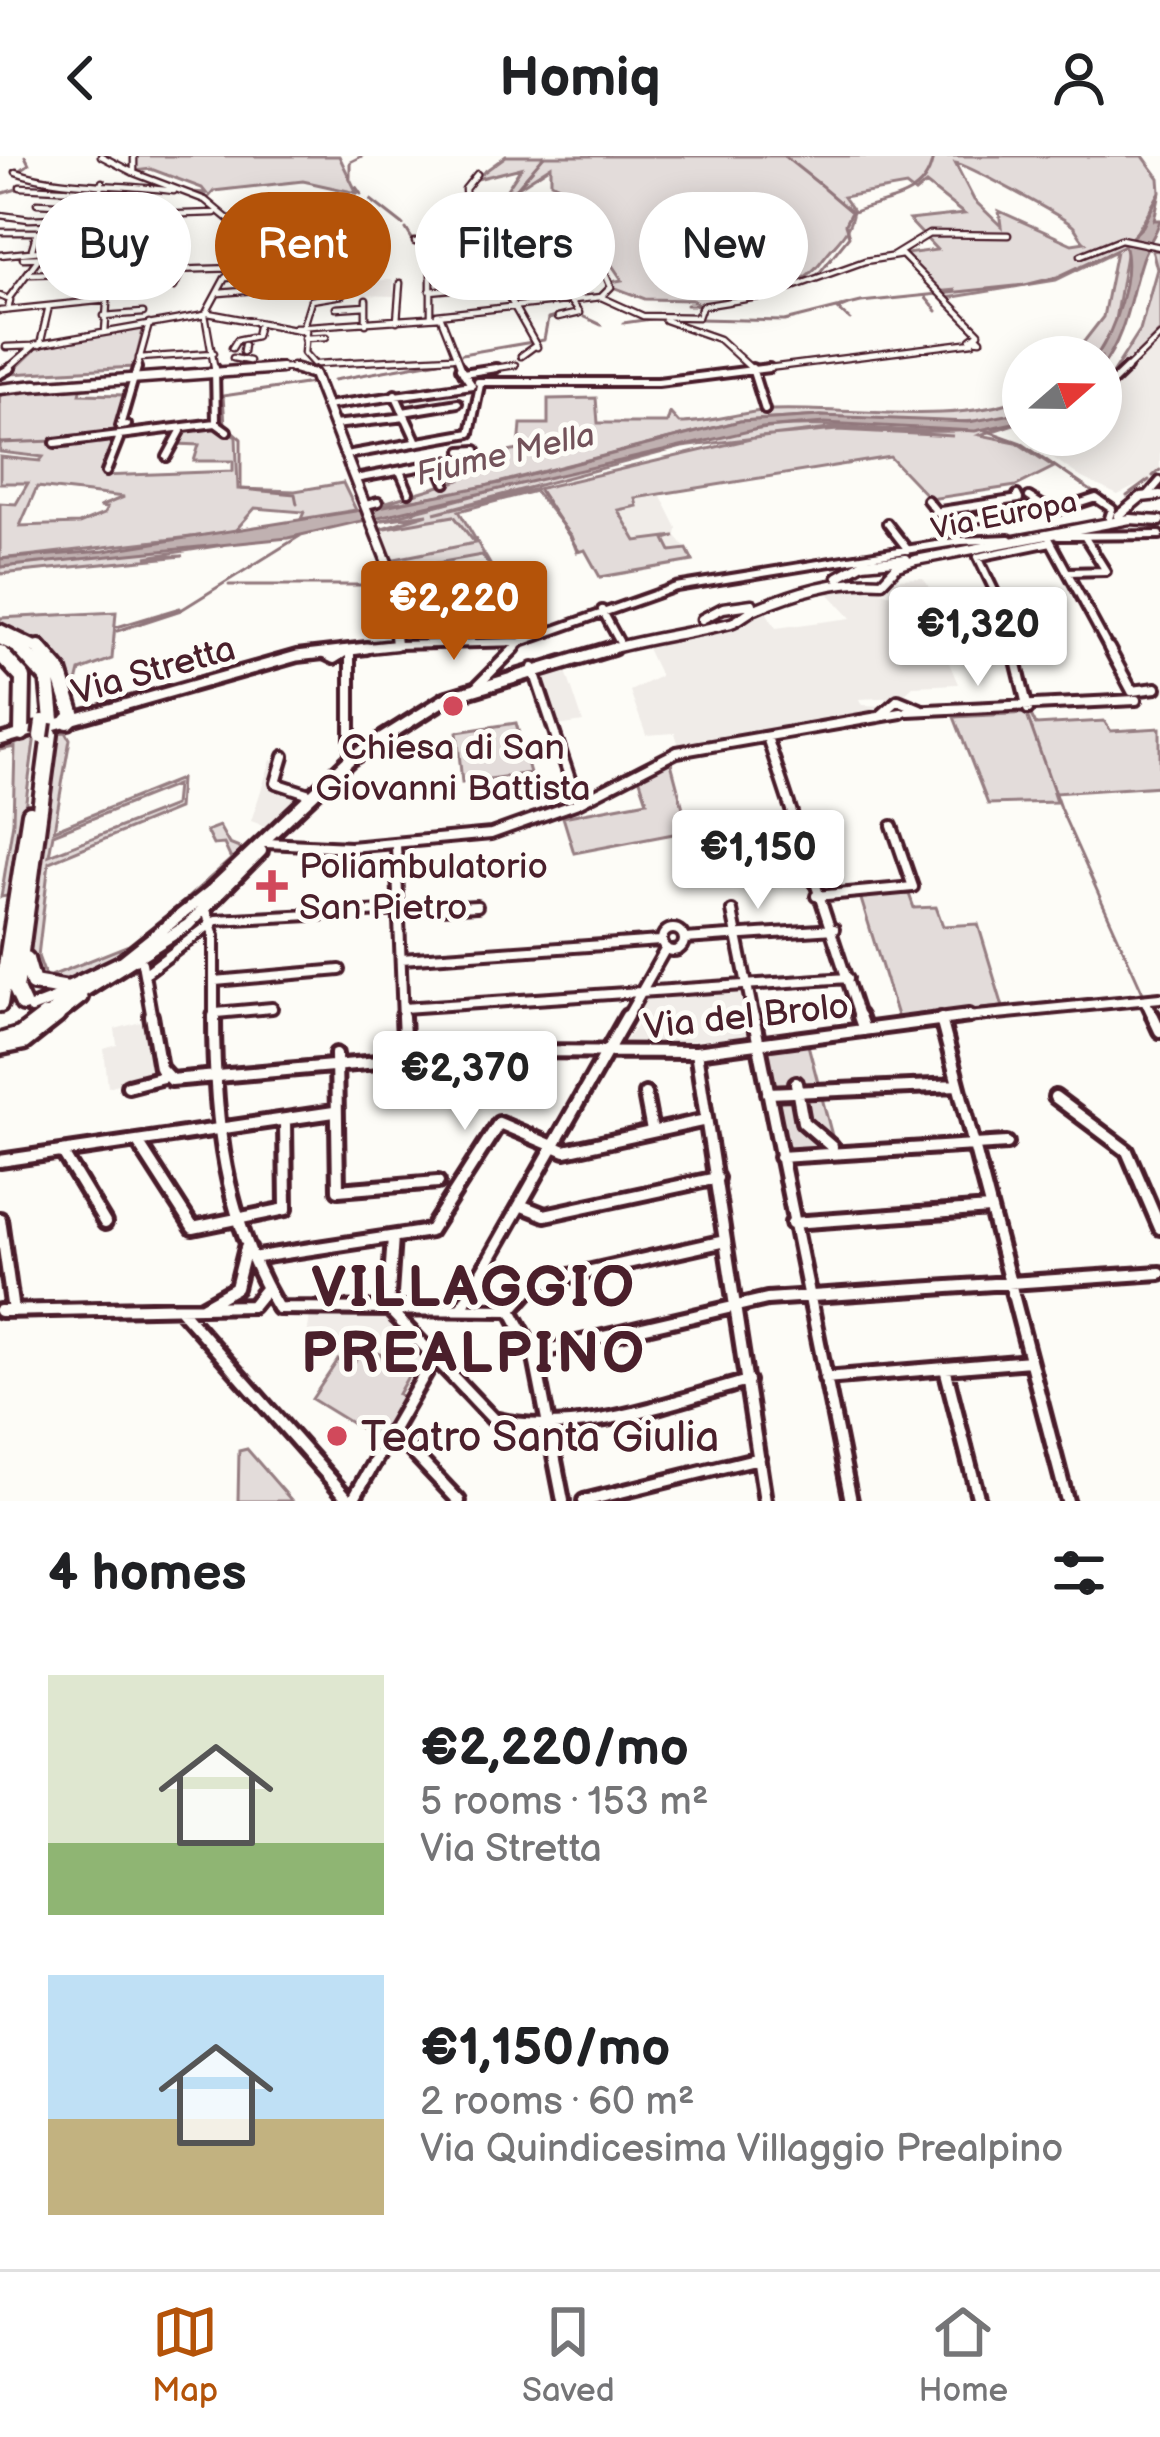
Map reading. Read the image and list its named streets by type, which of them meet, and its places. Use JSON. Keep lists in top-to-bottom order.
{
  "streets": {
    "main road": ["Via Europa"],
    "street": ["Via Stretta", "Via del Brolo"]
  },
  "crossings": [
    ["Via Europa", "Via Stretta"]
  ],
  "districts": ["VILLAGGIO PREALPINO"],
  "water": ["Fiume Mella"],
  "places": {
    "other": ["Chiesa di San Giovanni Battista", "Teatro Santa Giulia"],
    "health": ["Poliambulatorio San Pietro"]
  },
  "north": "right",
  "page": {
    "header": "Homiq",
    "chip": [
      "Buy",
      "Rent",
      "Filters",
      "New"
    ],
    "price": [
      "€2,220",
      "€1,320",
      "€1,150",
      "€2,370"
    ],
    "heading": "4 homes",
    "list": [
      {
        "name": "€2,220/mo",
        "note": "5 rooms · 153 m² · Via Stretta"
      },
      {
        "name": "€1,150/mo",
        "note": "2 rooms · 60 m² · Via Quindicesima Villaggio Prealpino"
      }
    ],
    "tabs": ["Map", "Saved", "Home"]
  }
}
